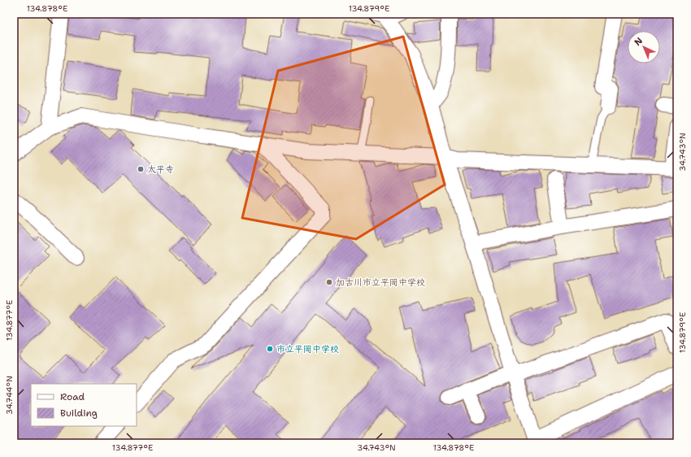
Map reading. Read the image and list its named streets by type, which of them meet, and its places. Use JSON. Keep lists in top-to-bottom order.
{
  "places": ["太平寺", "加古川市立平岡中学校", "市立平岡中学校"],
  "legend": ["Road", "Building"],
  "north": "top left",
  "coordinates": [
    "134.878°E",
    "134.879°E",
    "34.743°N",
    "134.877°E",
    "34.744°N"
  ]
}
